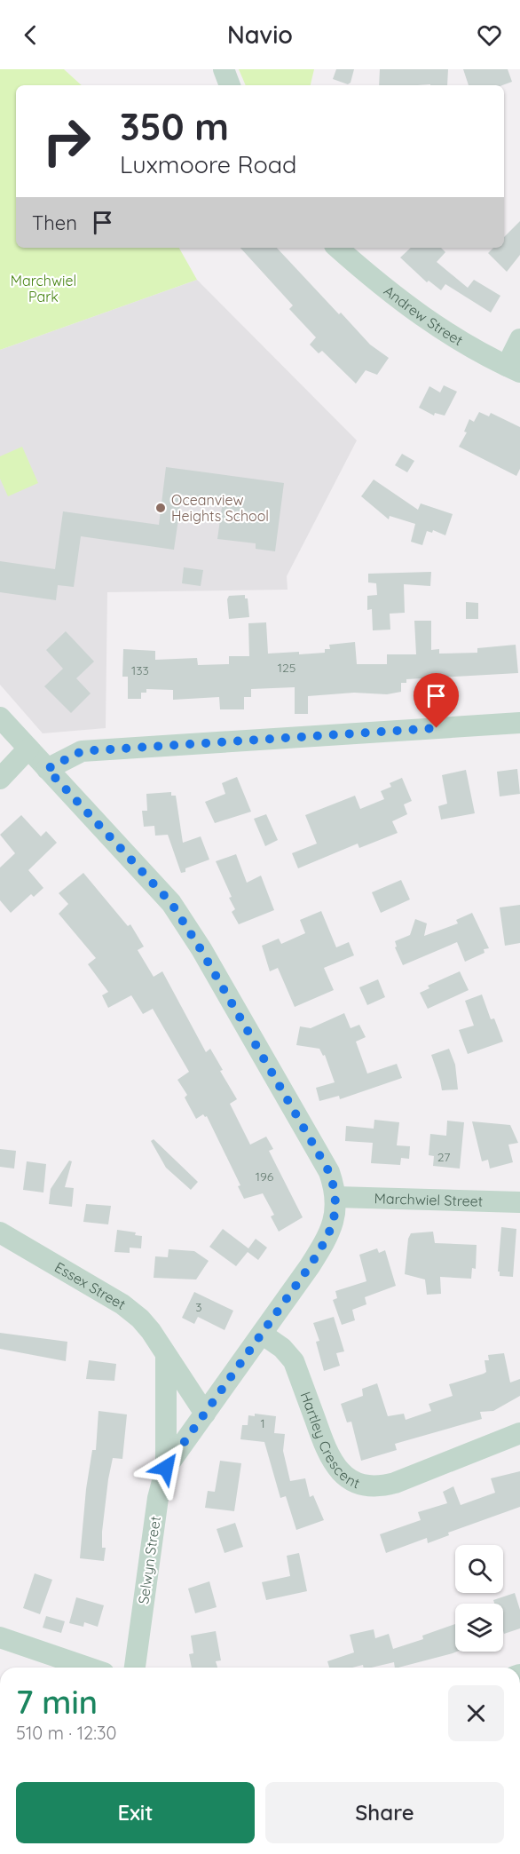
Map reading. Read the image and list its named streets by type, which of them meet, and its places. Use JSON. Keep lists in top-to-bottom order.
{
  "streets": {
    "street": [
      "Andrew Street",
      "Marchwiel Street",
      "Essex Street",
      "Hartley Crescent",
      "Selwyn Street"
    ]
  },
  "crossings": [
    ["Marchwiel Street", "Selwyn Street"],
    ["Essex Street", "Selwyn Street"],
    ["Hartley Crescent", "Selwyn Street"]
  ],
  "parks": ["Marchwiel Park"],
  "places": ["Oceanview Heights School"],
  "house_numbers": [
    "125",
    "133",
    "27",
    "196",
    "3",
    "1"
  ],
  "page": {
    "header": "Navio",
    "turn": ["350 m", "Luxmoore Road"],
    "then": "Then",
    "heading": ["7 min", "510 m · 12:30"],
    "buttons": ["Exit", "Share"]
  }
}
